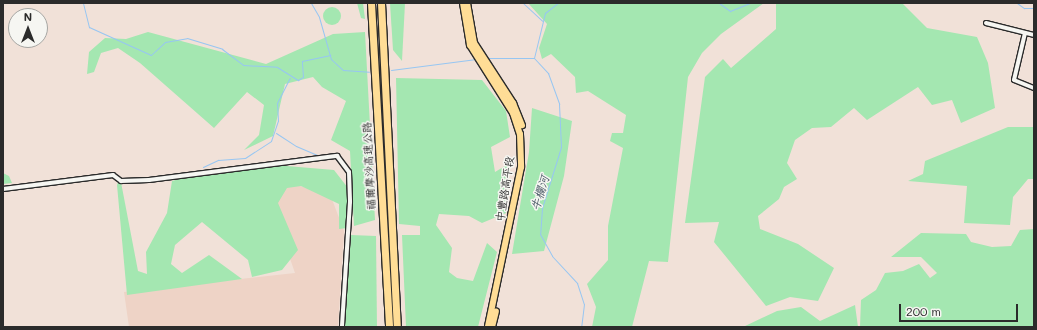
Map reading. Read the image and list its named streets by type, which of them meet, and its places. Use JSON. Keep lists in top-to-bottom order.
{
  "streets": {
    "highway": ["福爾摩沙高速公路"],
    "main road": ["中豐路高平段"]
  },
  "water": ["牛欄河"],
  "scale_bar": "200 m",
  "north": "top"
}
